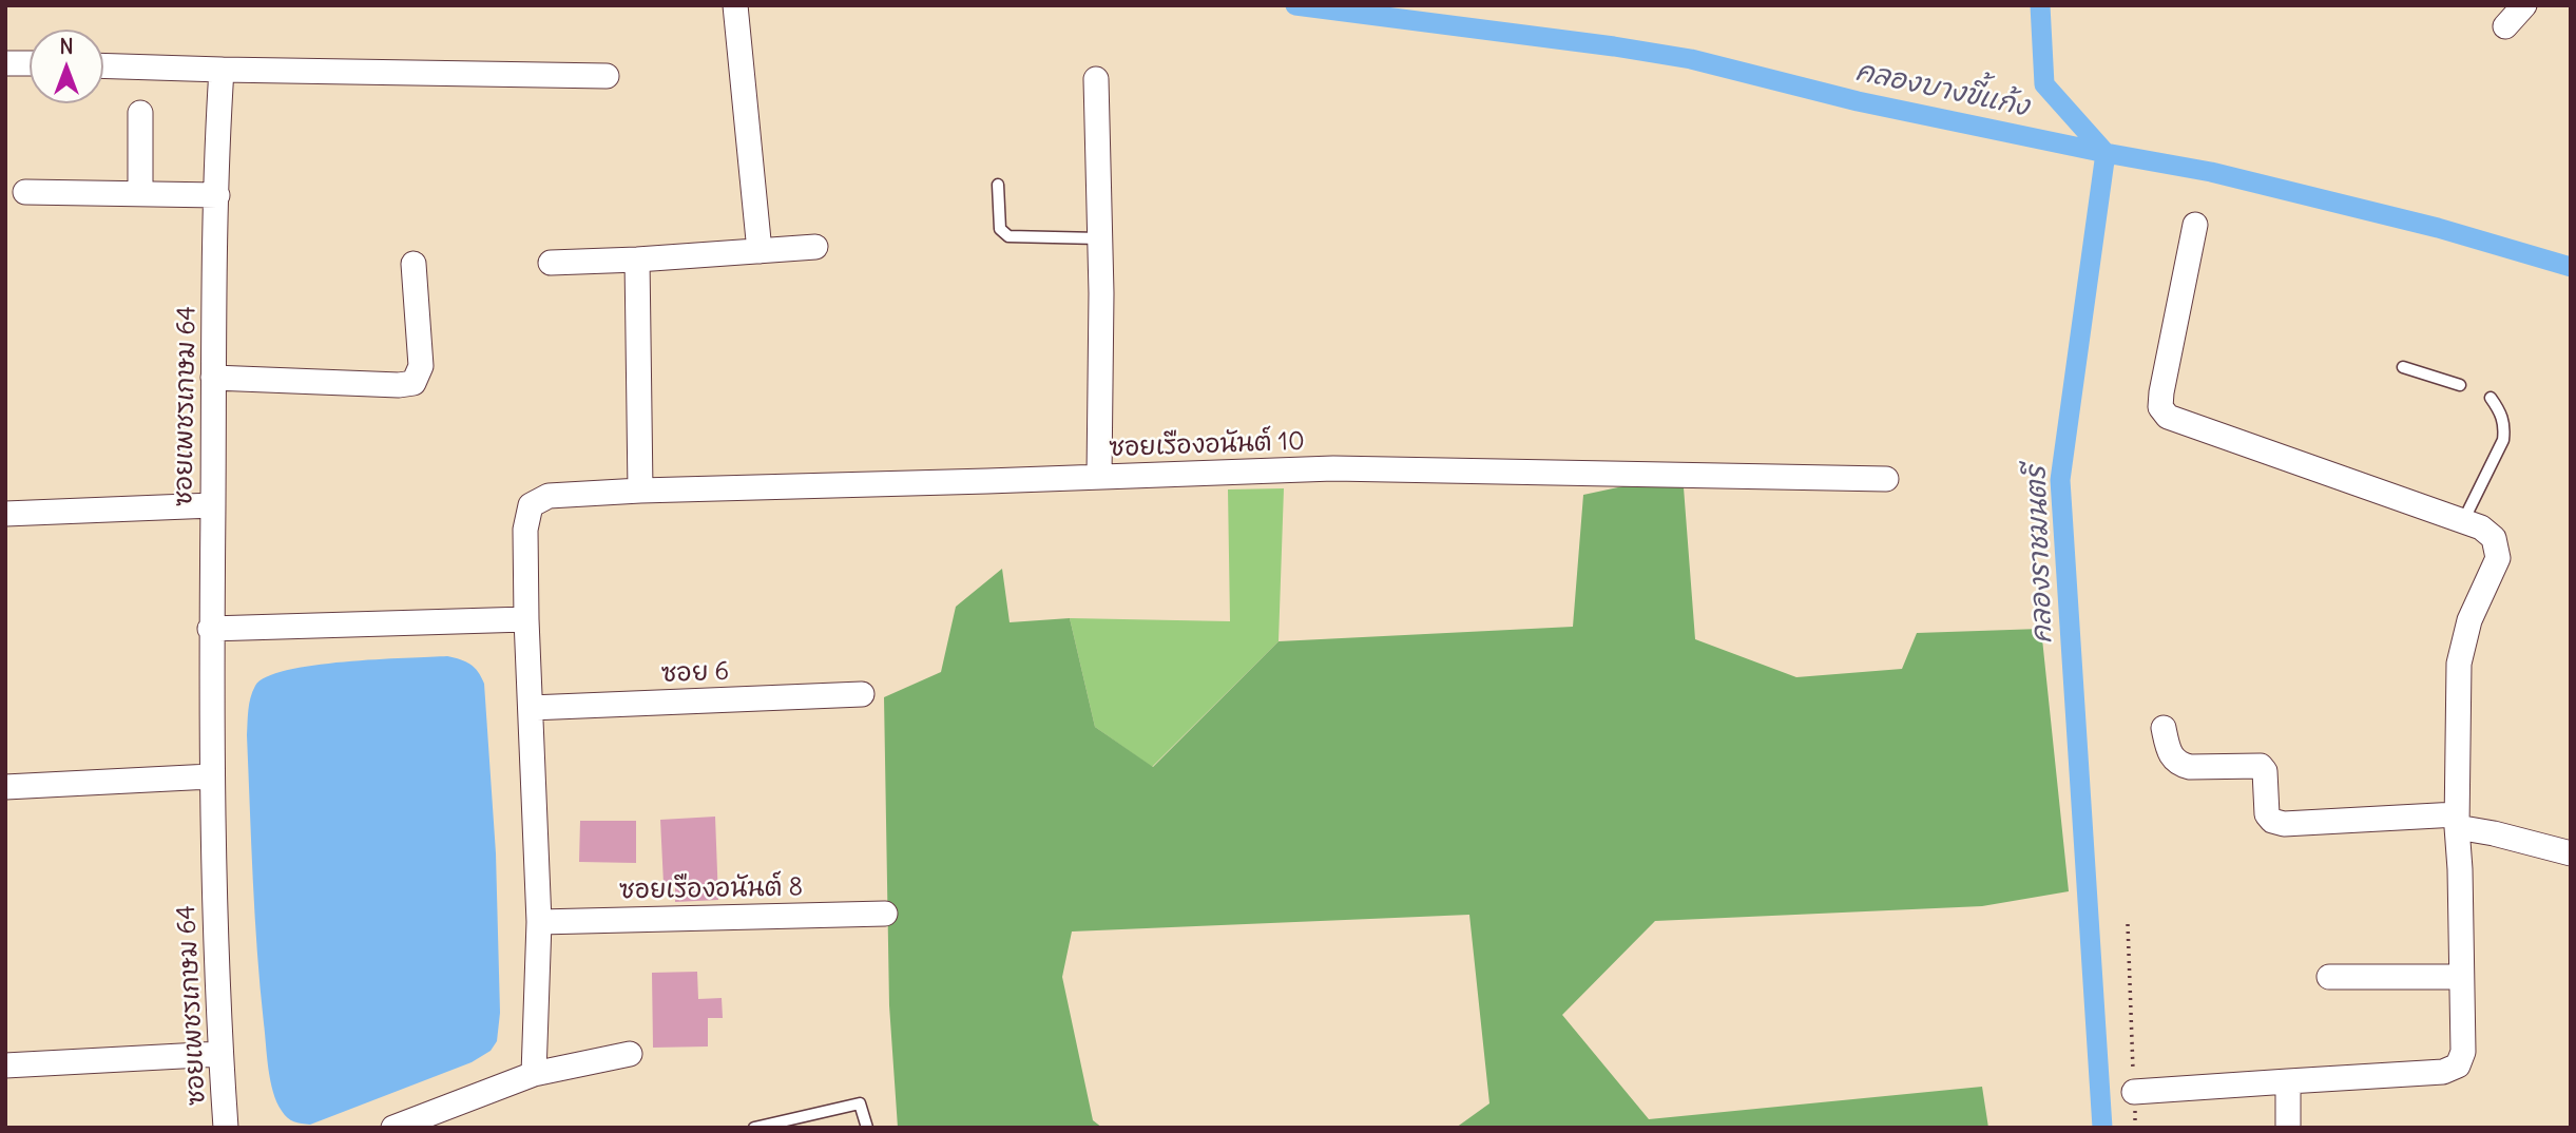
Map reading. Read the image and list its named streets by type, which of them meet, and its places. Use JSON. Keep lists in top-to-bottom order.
{
  "streets": {
    "street": [
      "ซอยเพชรเกษม 64",
      "ซอยเรืองอนันต์ 10",
      "ซอย 6",
      "ซอยเรืองอนันต์ 8"
    ]
  },
  "water": ["คลองบางขี้แก้ง", "คลองราชมนตรี"],
  "north": "top"
}
